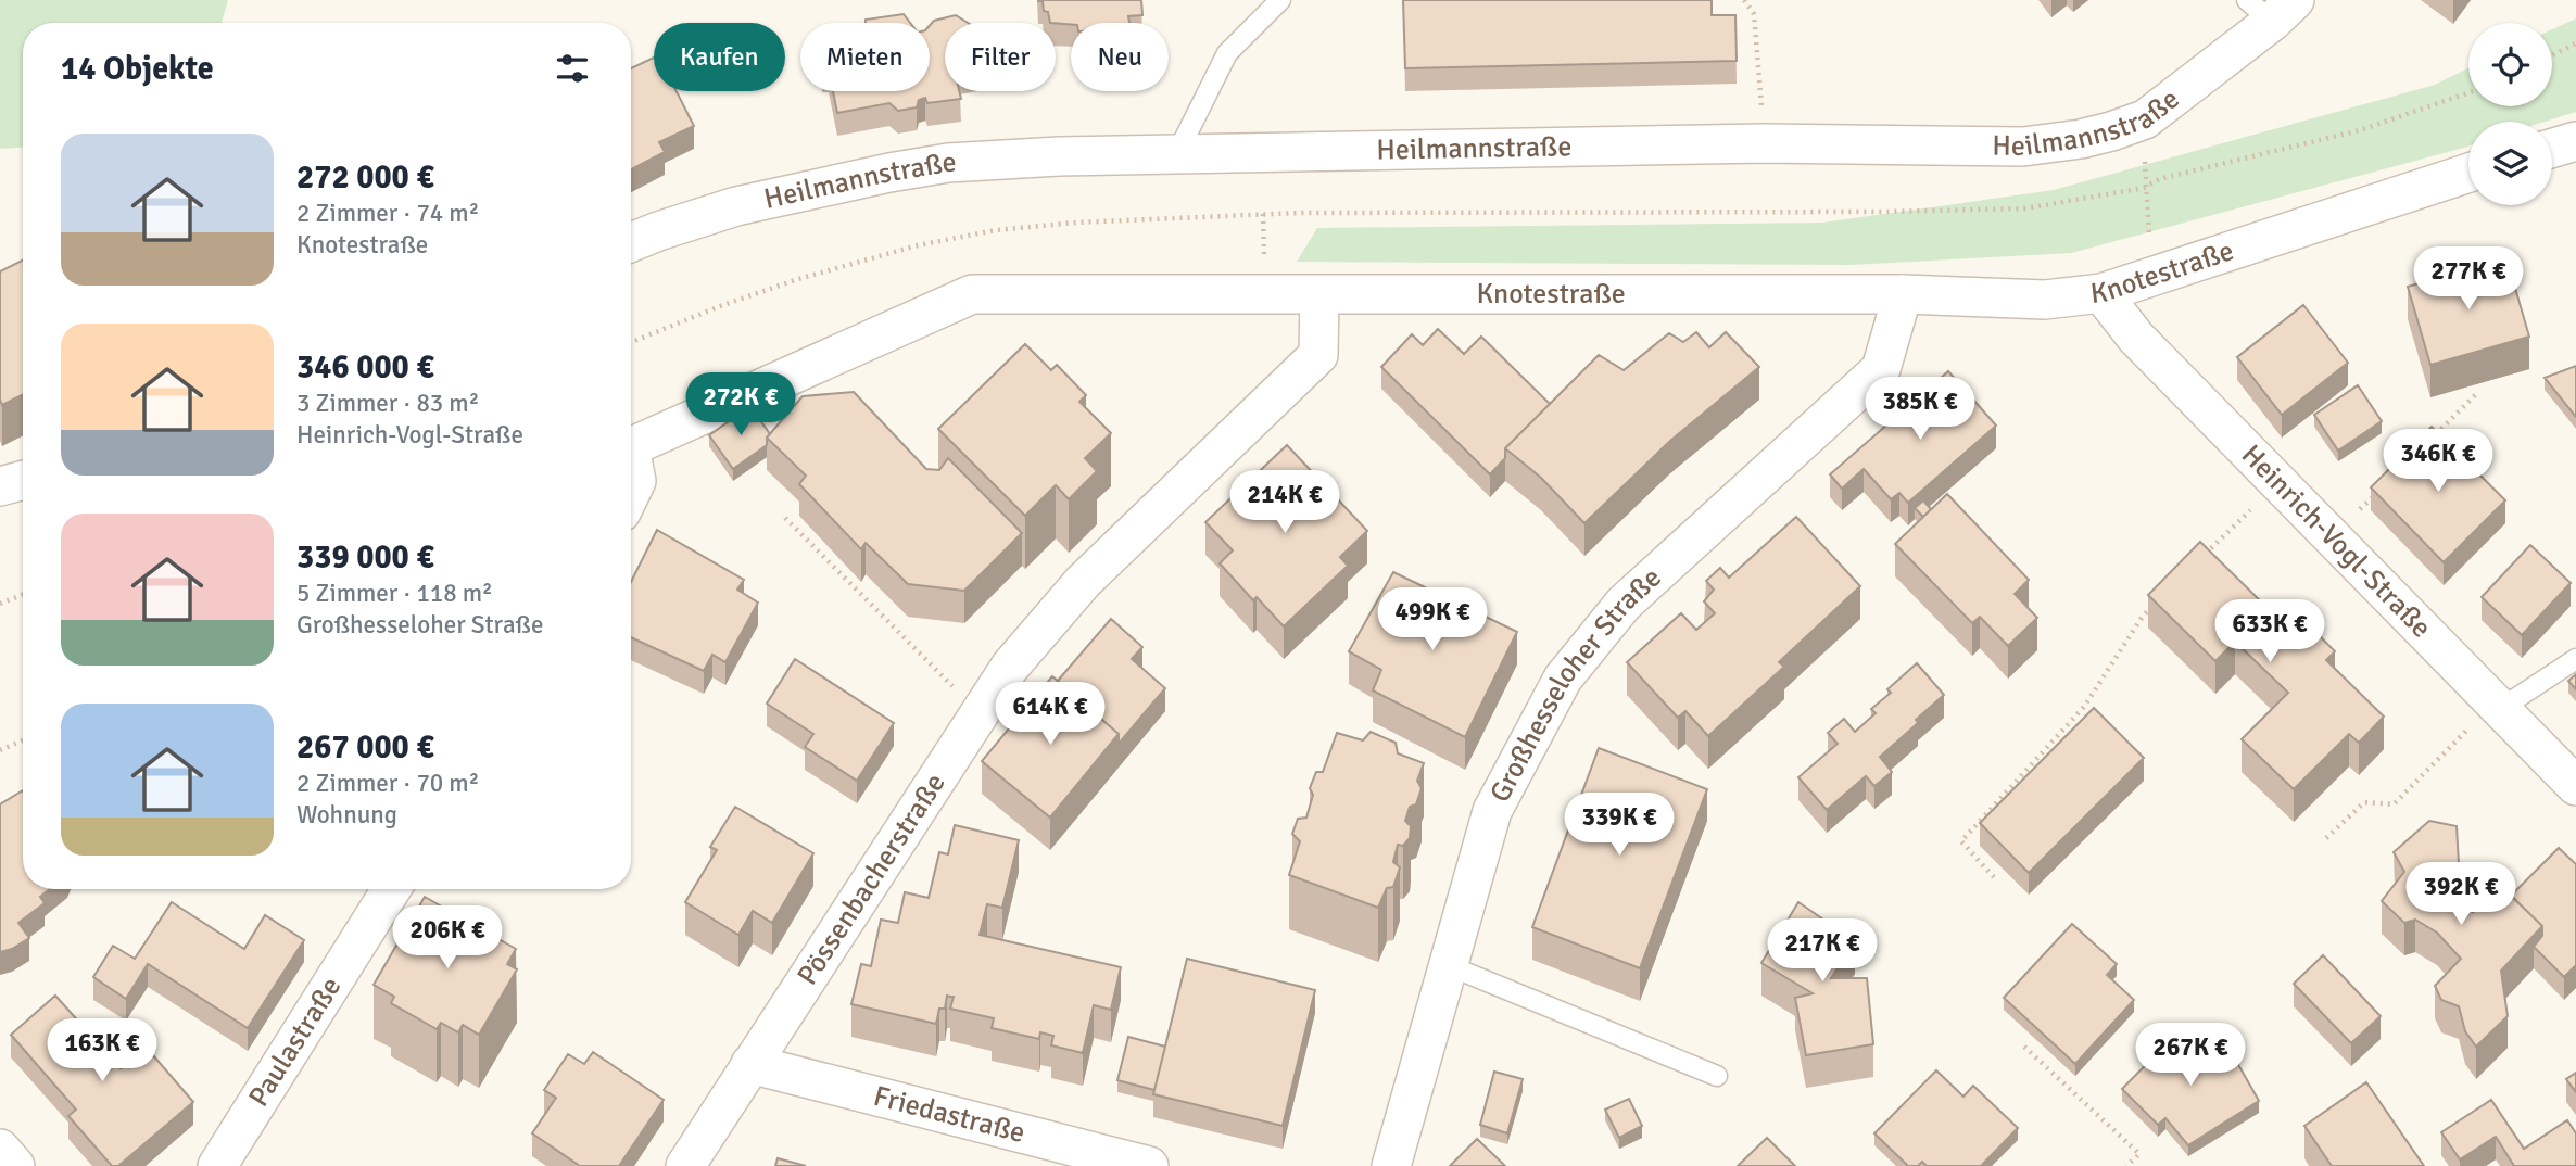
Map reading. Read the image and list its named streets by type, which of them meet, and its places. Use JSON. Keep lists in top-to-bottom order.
{
  "streets": {
    "street": [
      "Heilmannstraße",
      "Knotestraße",
      "Heinrich-Vogl-Straße",
      "Großhesseloher Straße",
      "Pössenbacherstraße",
      "Paulastraße",
      "Friedastraße"
    ]
  },
  "crossings": [
    ["Knotestraße", "Heinrich-Vogl-Straße"],
    ["Knotestraße", "Großhesseloher Straße"],
    ["Knotestraße", "Pössenbacherstraße"],
    ["Pössenbacherstraße", "Friedastraße"]
  ],
  "page": {
    "chip": [
      "Kaufen",
      "Mieten",
      "Filter",
      "Neu"
    ],
    "heading": "14 Objekte",
    "list": [
      {
        "name": "272 000 €",
        "note": "2 Zimmer · 74 m² · Knotestraße"
      },
      {
        "name": "346 000 €",
        "note": "3 Zimmer · 83 m² · Heinrich-Vogl-Straße"
      },
      {
        "name": "339 000 €",
        "note": "5 Zimmer · 118 m² · Großhesseloher Straße"
      },
      {
        "name": "267 000 €",
        "note": "2 Zimmer · 70 m² · Wohnung"
      }
    ],
    "price": [
      "277K €",
      "272K €",
      "385K €",
      "346K €",
      "214K €",
      "499K €",
      "633K €",
      "614K €",
      "339K €",
      "392K €",
      "206K €",
      "217K €",
      "163K €",
      "267K €"
    ]
  }
}
